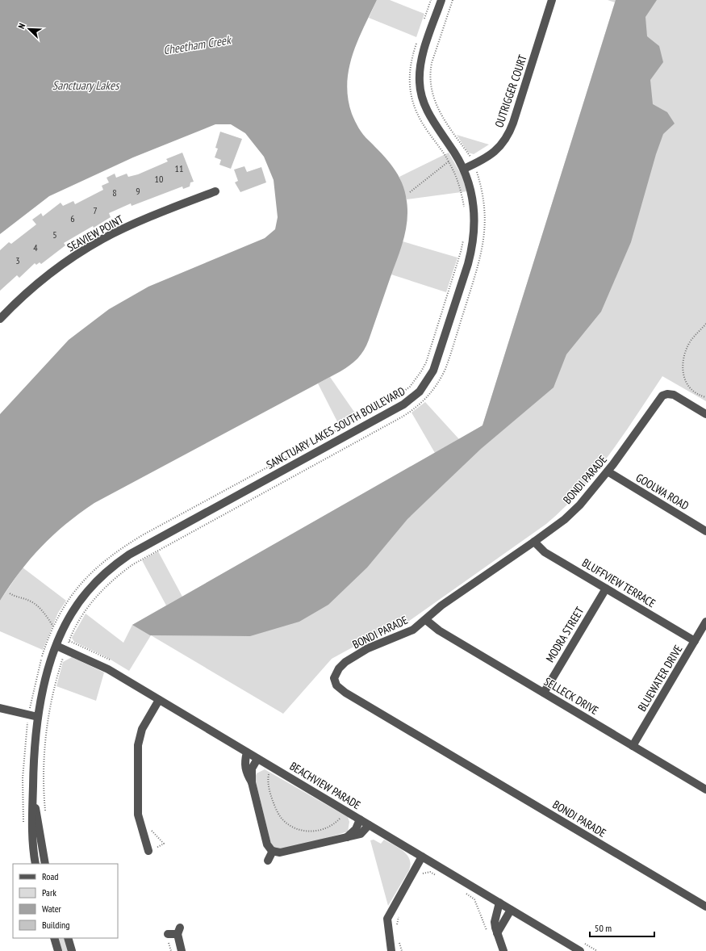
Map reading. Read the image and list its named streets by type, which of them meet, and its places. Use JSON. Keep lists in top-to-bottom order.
{
  "streets": {
    "street": [
      "OUTRIGGER COURT",
      "SEAVIEW POINT",
      "SANCTUARY LAKES SOUTH BOULEVARD",
      "BONDI PARADE",
      "GOOLWA ROAD",
      "BLUFFVIEW TERRACE",
      "MODRA STREET",
      "BLUEWATER DRIVE",
      "SELLECK DRIVE",
      "BEACHVIEW PARADE"
    ]
  },
  "crossings": [
    ["OUTRIGGER COURT", "SANCTUARY LAKES SOUTH BOULEVARD"],
    ["SANCTUARY LAKES SOUTH BOULEVARD", "BEACHVIEW PARADE"],
    ["BONDI PARADE", "GOOLWA ROAD"],
    ["BONDI PARADE", "BLUFFVIEW TERRACE"],
    ["BONDI PARADE", "SELLECK DRIVE"],
    ["BLUFFVIEW TERRACE", "MODRA STREET"],
    ["BLUFFVIEW TERRACE", "BLUEWATER DRIVE"],
    ["MODRA STREET", "SELLECK DRIVE"],
    ["BLUEWATER DRIVE", "SELLECK DRIVE"]
  ],
  "water": ["Cheetham Creek", "Sanctuary Lakes"],
  "house_numbers": [
    "11",
    "10",
    "9",
    "8",
    "7",
    "6",
    "5",
    "4",
    "3"
  ],
  "legend": [
    "Road",
    "Park",
    "Water",
    "Building"
  ],
  "scale_bar": "50 m",
  "north": "top left"
}
